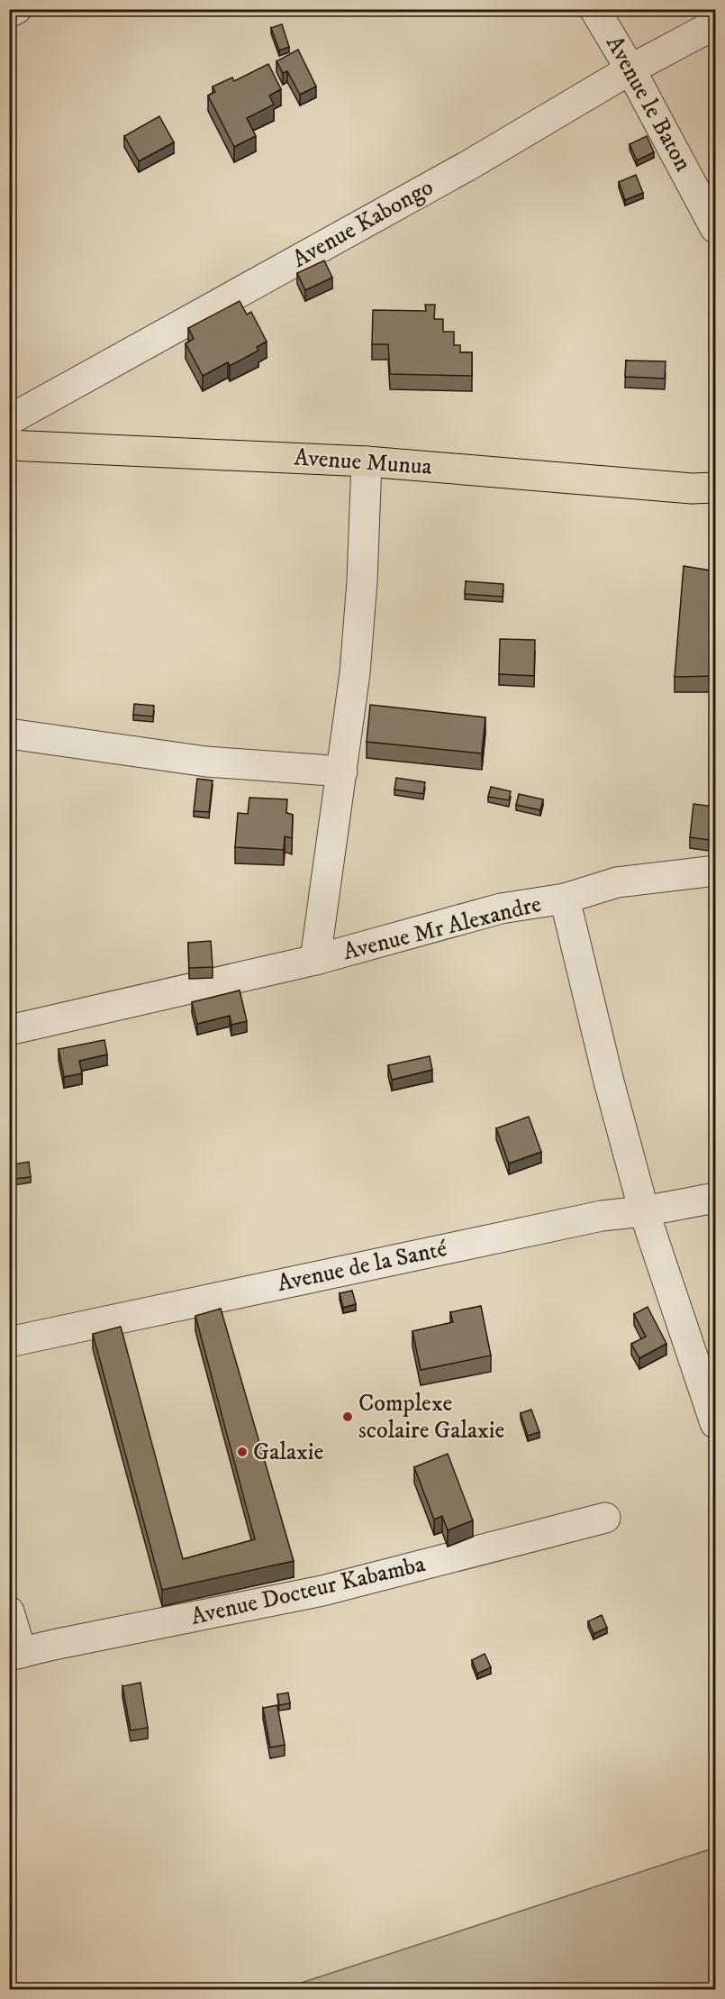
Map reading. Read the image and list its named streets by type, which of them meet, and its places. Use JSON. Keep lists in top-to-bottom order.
{
  "streets": {
    "main road": ["Avenue Munua"],
    "street": [
      "Avenue le Baton",
      "Avenue Kabongo",
      "Avenue Mr Alexandre",
      "Avenue de la Santé",
      "Avenue Docteur Kabamba"
    ]
  },
  "crossings": [
    ["Avenue le Baton", "Avenue Kabongo"],
    ["Avenue Mr Alexandre", "Avenue de la Santé"]
  ],
  "places": ["Complexe scolaire Galaxie", "Galaxie"]
}
